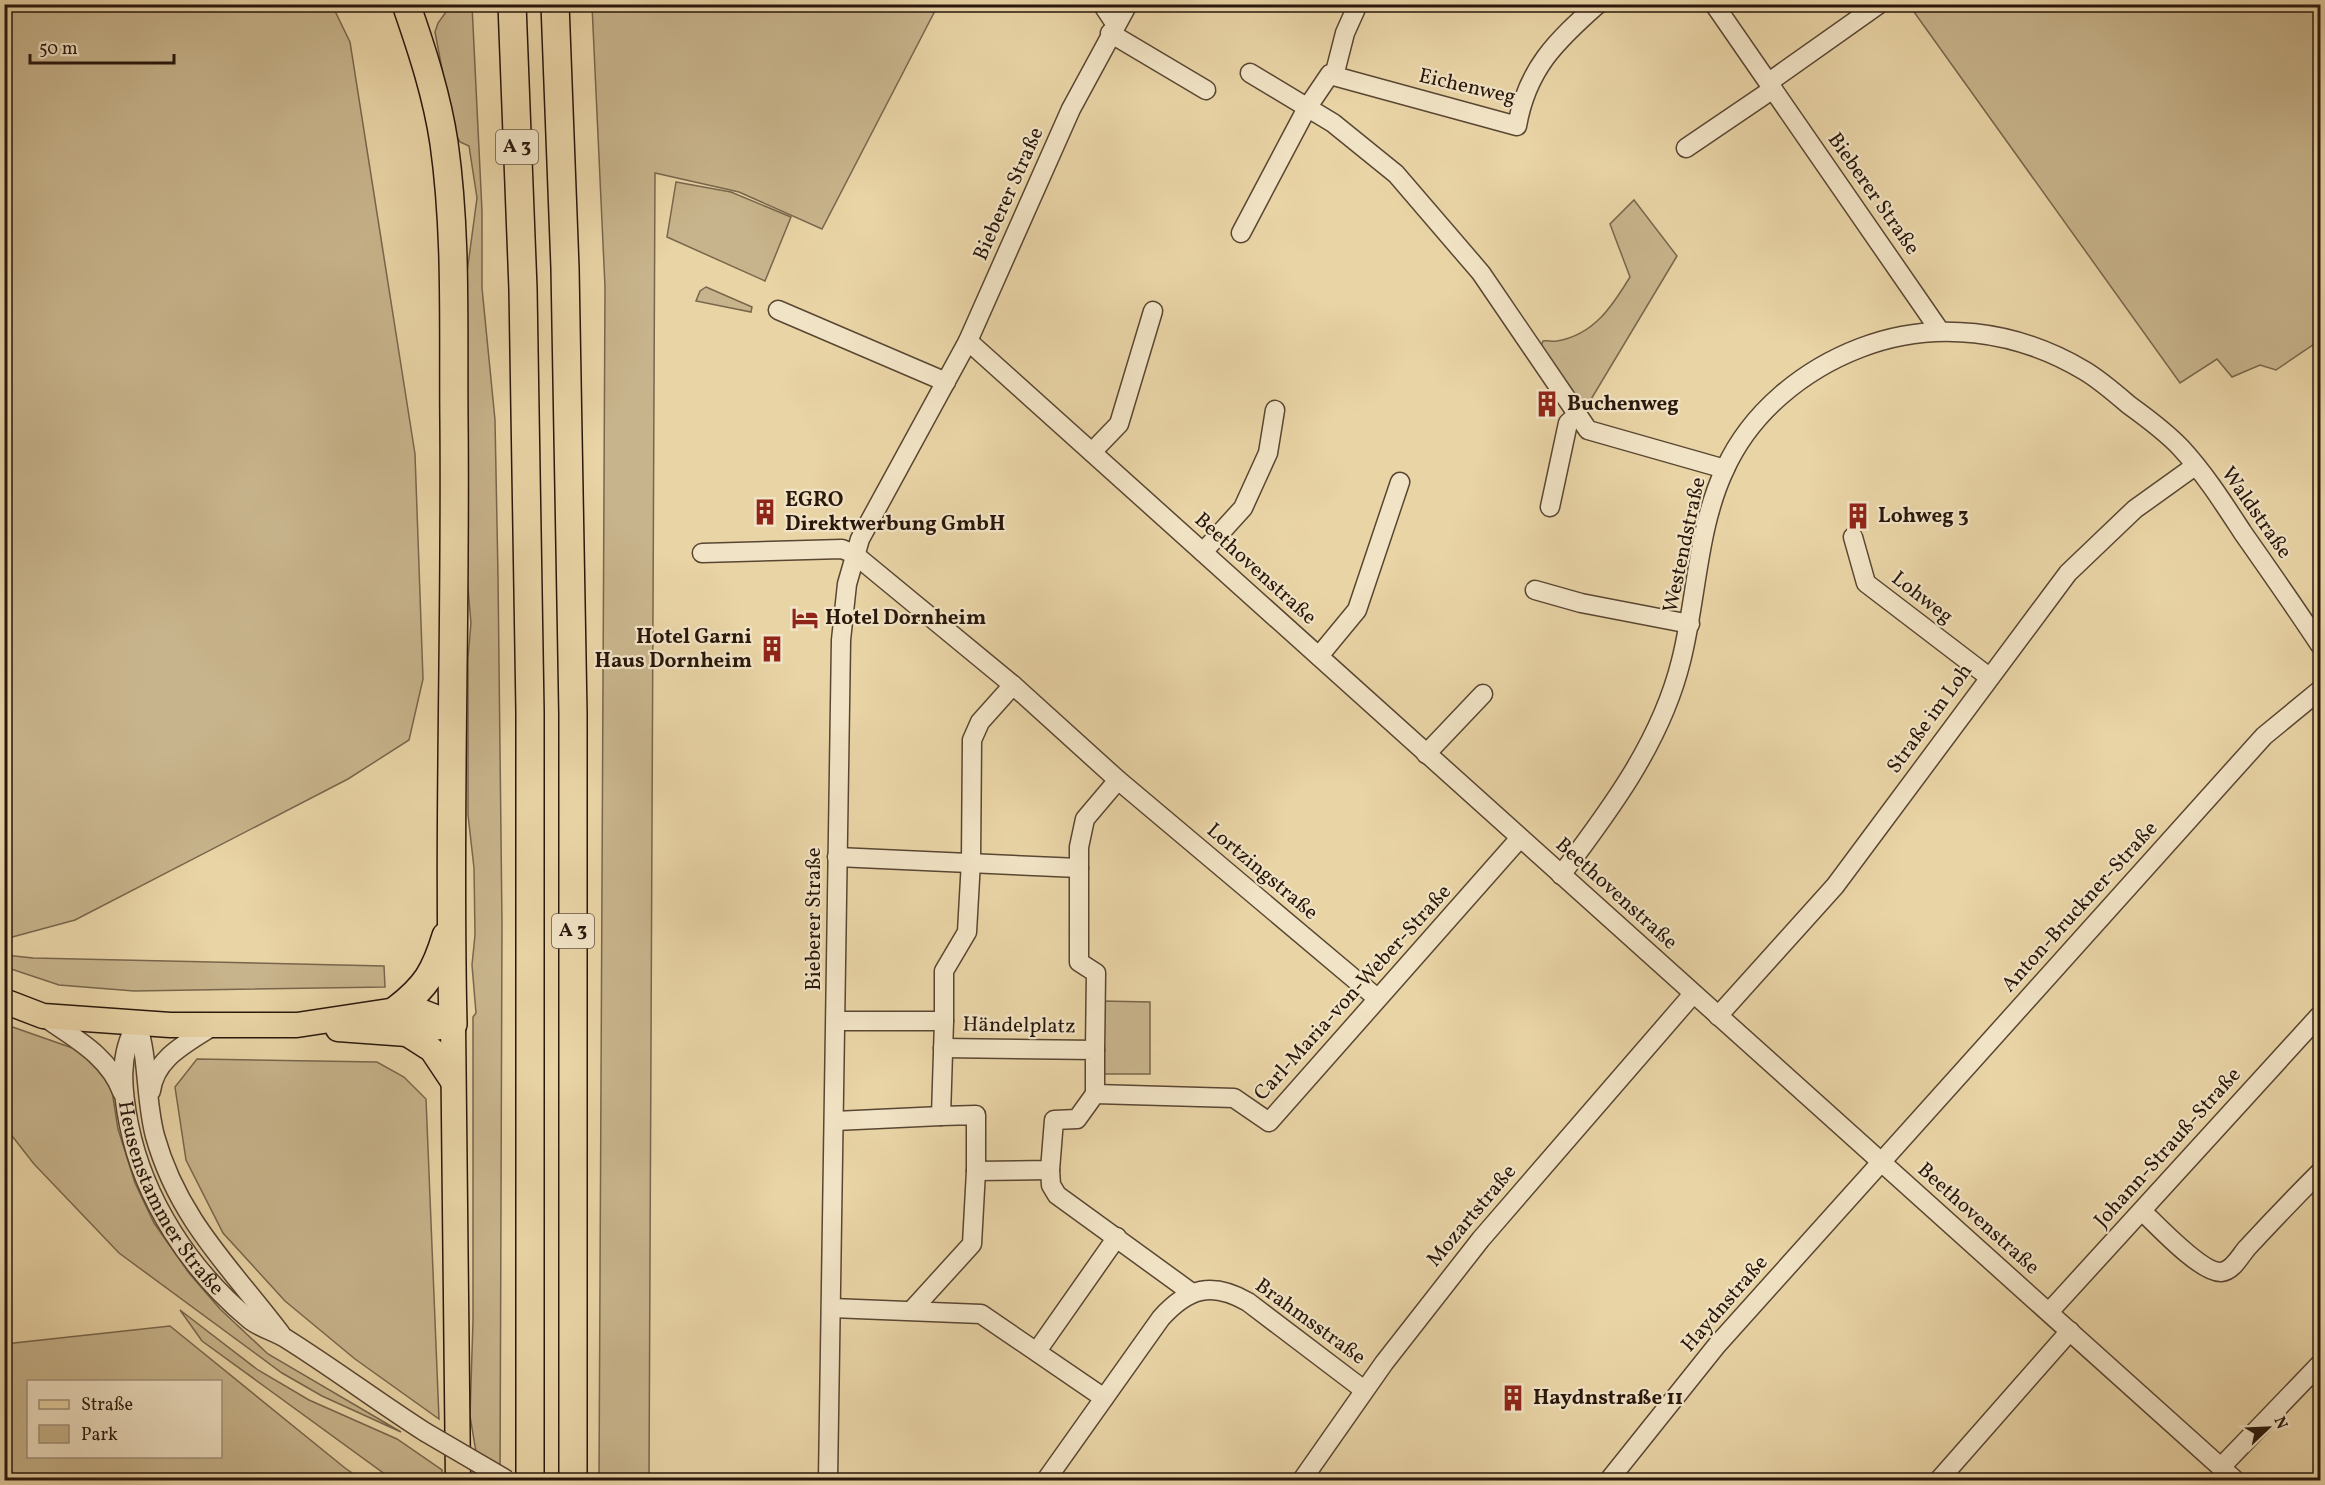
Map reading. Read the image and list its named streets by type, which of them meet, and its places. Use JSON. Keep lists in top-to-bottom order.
{
  "streets": {
    "highway": ["A 3"],
    "street": [
      "Eichenweg",
      "Bieberer Straße",
      "Waldstraße",
      "Westendstraße",
      "Beethovenstraße",
      "Lohweg",
      "Straße im Loh",
      "Lortzingstraße",
      "Anton-Bruckner-Straße",
      "Carl-Maria-von-Weber-Straße",
      "Händelplatz",
      "Johann-Strauß-Straße",
      "Heusenstammer Straße",
      "Mozartstraße",
      "Haydnstraße",
      "Brahmsstraße"
    ]
  },
  "crossings": [
    ["Bieberer Straße", "Westendstraße"],
    ["Bieberer Straße", "Beethovenstraße"],
    ["Bieberer Straße", "Lortzingstraße"],
    ["Bieberer Straße", "Händelplatz"],
    ["Waldstraße", "Westendstraße"],
    ["Waldstraße", "Straße im Loh"],
    ["Westendstraße", "Beethovenstraße"],
    ["Westendstraße", "Straße im Loh"],
    ["Beethovenstraße", "Straße im Loh"],
    ["Beethovenstraße", "Anton-Bruckner-Straße"],
    ["Beethovenstraße", "Carl-Maria-von-Weber-Straße"],
    ["Beethovenstraße", "Johann-Strauß-Straße"],
    ["Beethovenstraße", "Mozartstraße"],
    ["Beethovenstraße", "Haydnstraße"],
    ["Lohweg", "Straße im Loh"],
    ["Lortzingstraße", "Carl-Maria-von-Weber-Straße"],
    ["Anton-Bruckner-Straße", "Haydnstraße"],
    ["Carl-Maria-von-Weber-Straße", "Händelplatz"],
    ["Mozartstraße", "Brahmsstraße"]
  ],
  "places": {
    "building": [
      "Buchenweg",
      "EGRO Direktwerbung GmbH",
      "Lohweg 3",
      "Hotel Garni Haus Dornheim",
      "Haydnstraße 11"
    ],
    "hotel": ["Hotel Dornheim"]
  },
  "legend": ["Straße", "Park"],
  "scale_bar": "50 m",
  "north": "top right"
}
